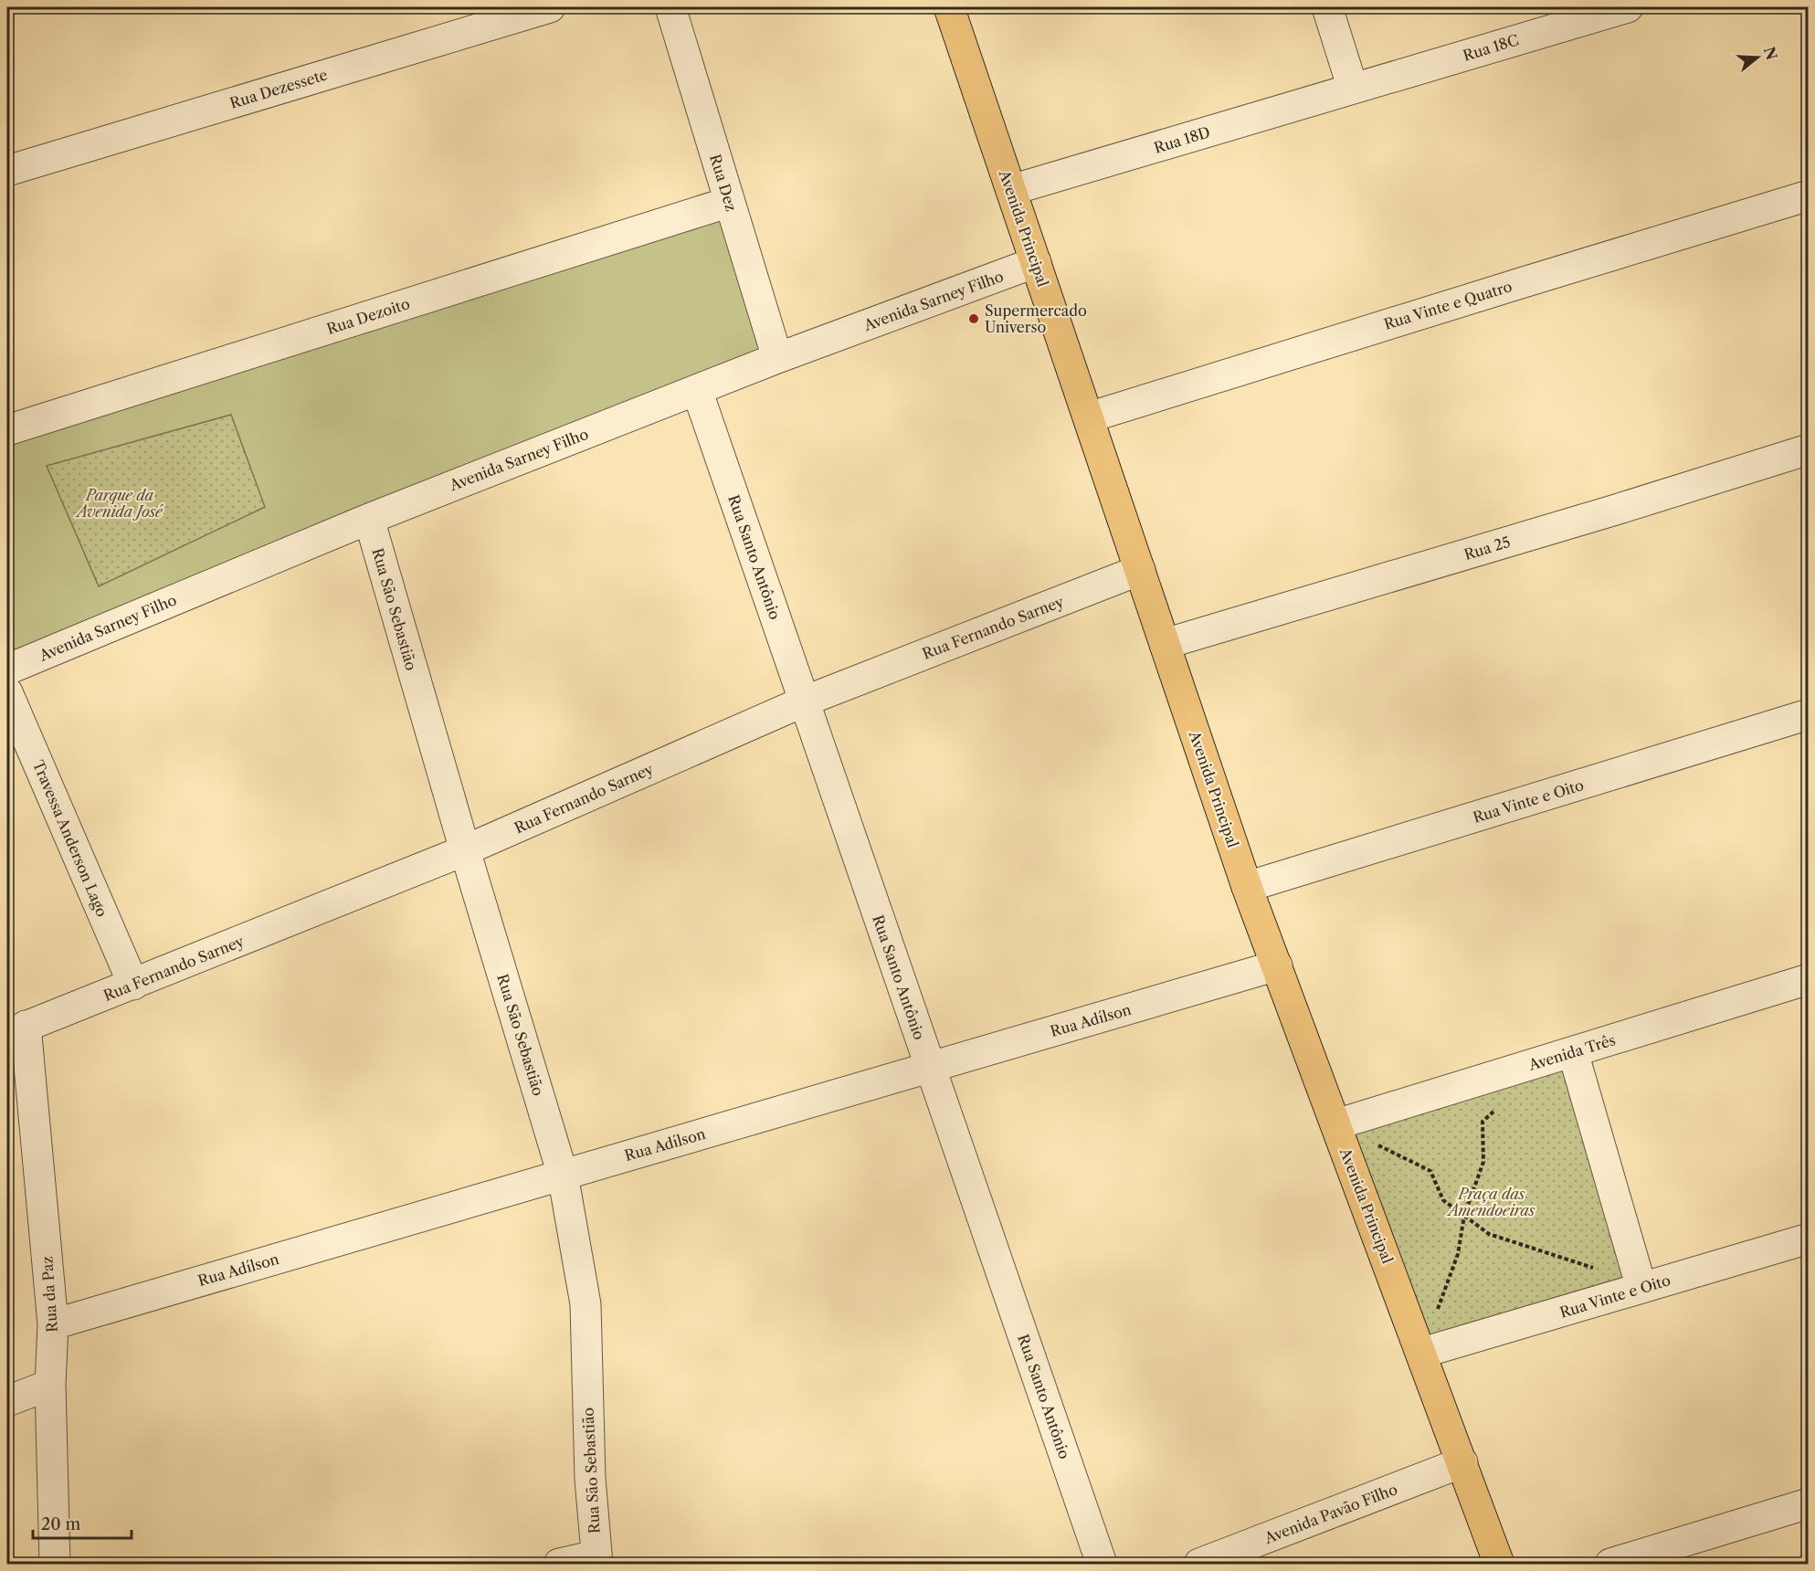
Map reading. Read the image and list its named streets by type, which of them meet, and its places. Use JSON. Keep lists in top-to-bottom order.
{
  "streets": {
    "main road": ["Avenida Principal"],
    "street": [
      "Rua 18C",
      "Rua Dezessete",
      "Rua 18D",
      "Rua Dez",
      "Avenida Sarney Filho",
      "Rua Vinte e Quatro",
      "Rua Dezoito",
      "Rua 25",
      "Rua Santo Antônio",
      "Rua São Sebastião",
      "Rua Fernando Sarney",
      "Rua Vinte e Oito",
      "Travessa Anderson Lago",
      "Rua Adílson",
      "Avenida Três",
      "Rua da Paz",
      "Avenida Pavão Filho"
    ]
  },
  "crossings": [
    ["Rua 18C", "Rua 18D"],
    ["Rua 18D", "Avenida Principal"],
    ["Rua Dez", "Avenida Sarney Filho"],
    ["Rua Dez", "Rua Dezoito"],
    ["Avenida Principal", "Avenida Sarney Filho"],
    ["Avenida Principal", "Rua Vinte e Quatro"],
    ["Avenida Principal", "Rua 25"],
    ["Avenida Principal", "Rua Fernando Sarney"],
    ["Avenida Principal", "Rua Vinte e Oito"],
    ["Avenida Principal", "Rua Adílson"],
    ["Avenida Principal", "Avenida Três"],
    ["Avenida Principal", "Avenida Pavão Filho"],
    ["Avenida Sarney Filho", "Rua Santo Antônio"],
    ["Avenida Sarney Filho", "Rua São Sebastião"],
    ["Rua Santo Antônio", "Rua Fernando Sarney"],
    ["Rua Santo Antônio", "Rua Adílson"],
    ["Rua São Sebastião", "Rua Fernando Sarney"],
    ["Rua São Sebastião", "Rua Adílson"],
    ["Rua Fernando Sarney", "Travessa Anderson Lago"],
    ["Rua Fernando Sarney", "Rua da Paz"],
    ["Rua Adílson", "Rua da Paz"]
  ],
  "parks": ["Parque da Avenida José", "Praça das Amendoeiras"],
  "places": ["Supermercado Universo"],
  "scale_bar": "20 m",
  "north": "right"
}
